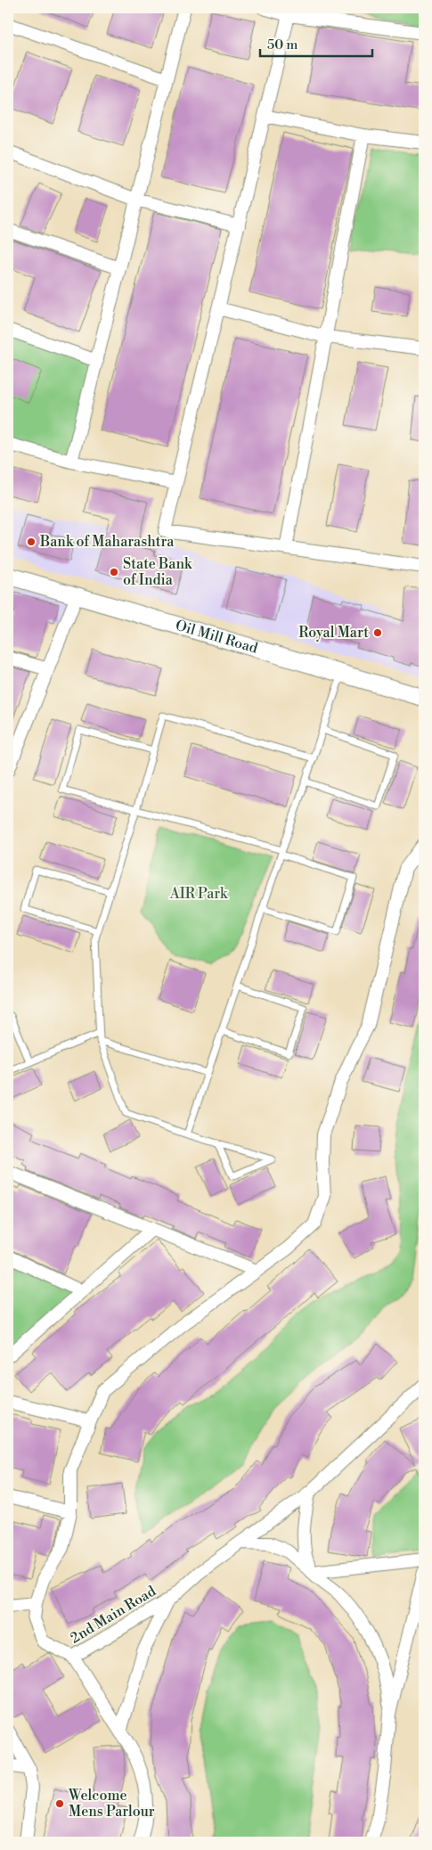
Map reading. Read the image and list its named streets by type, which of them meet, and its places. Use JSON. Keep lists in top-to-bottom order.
{
  "streets": {
    "main road": ["Oil Mill Road"],
    "street": ["2nd Main Road"]
  },
  "parks": ["AIR Park"],
  "places": [
    "Bank of Maharashtra",
    "State Bank of India",
    "Royal Mart",
    "Welcome Mens Parlour"
  ],
  "scale_bar": "50 m"
}
